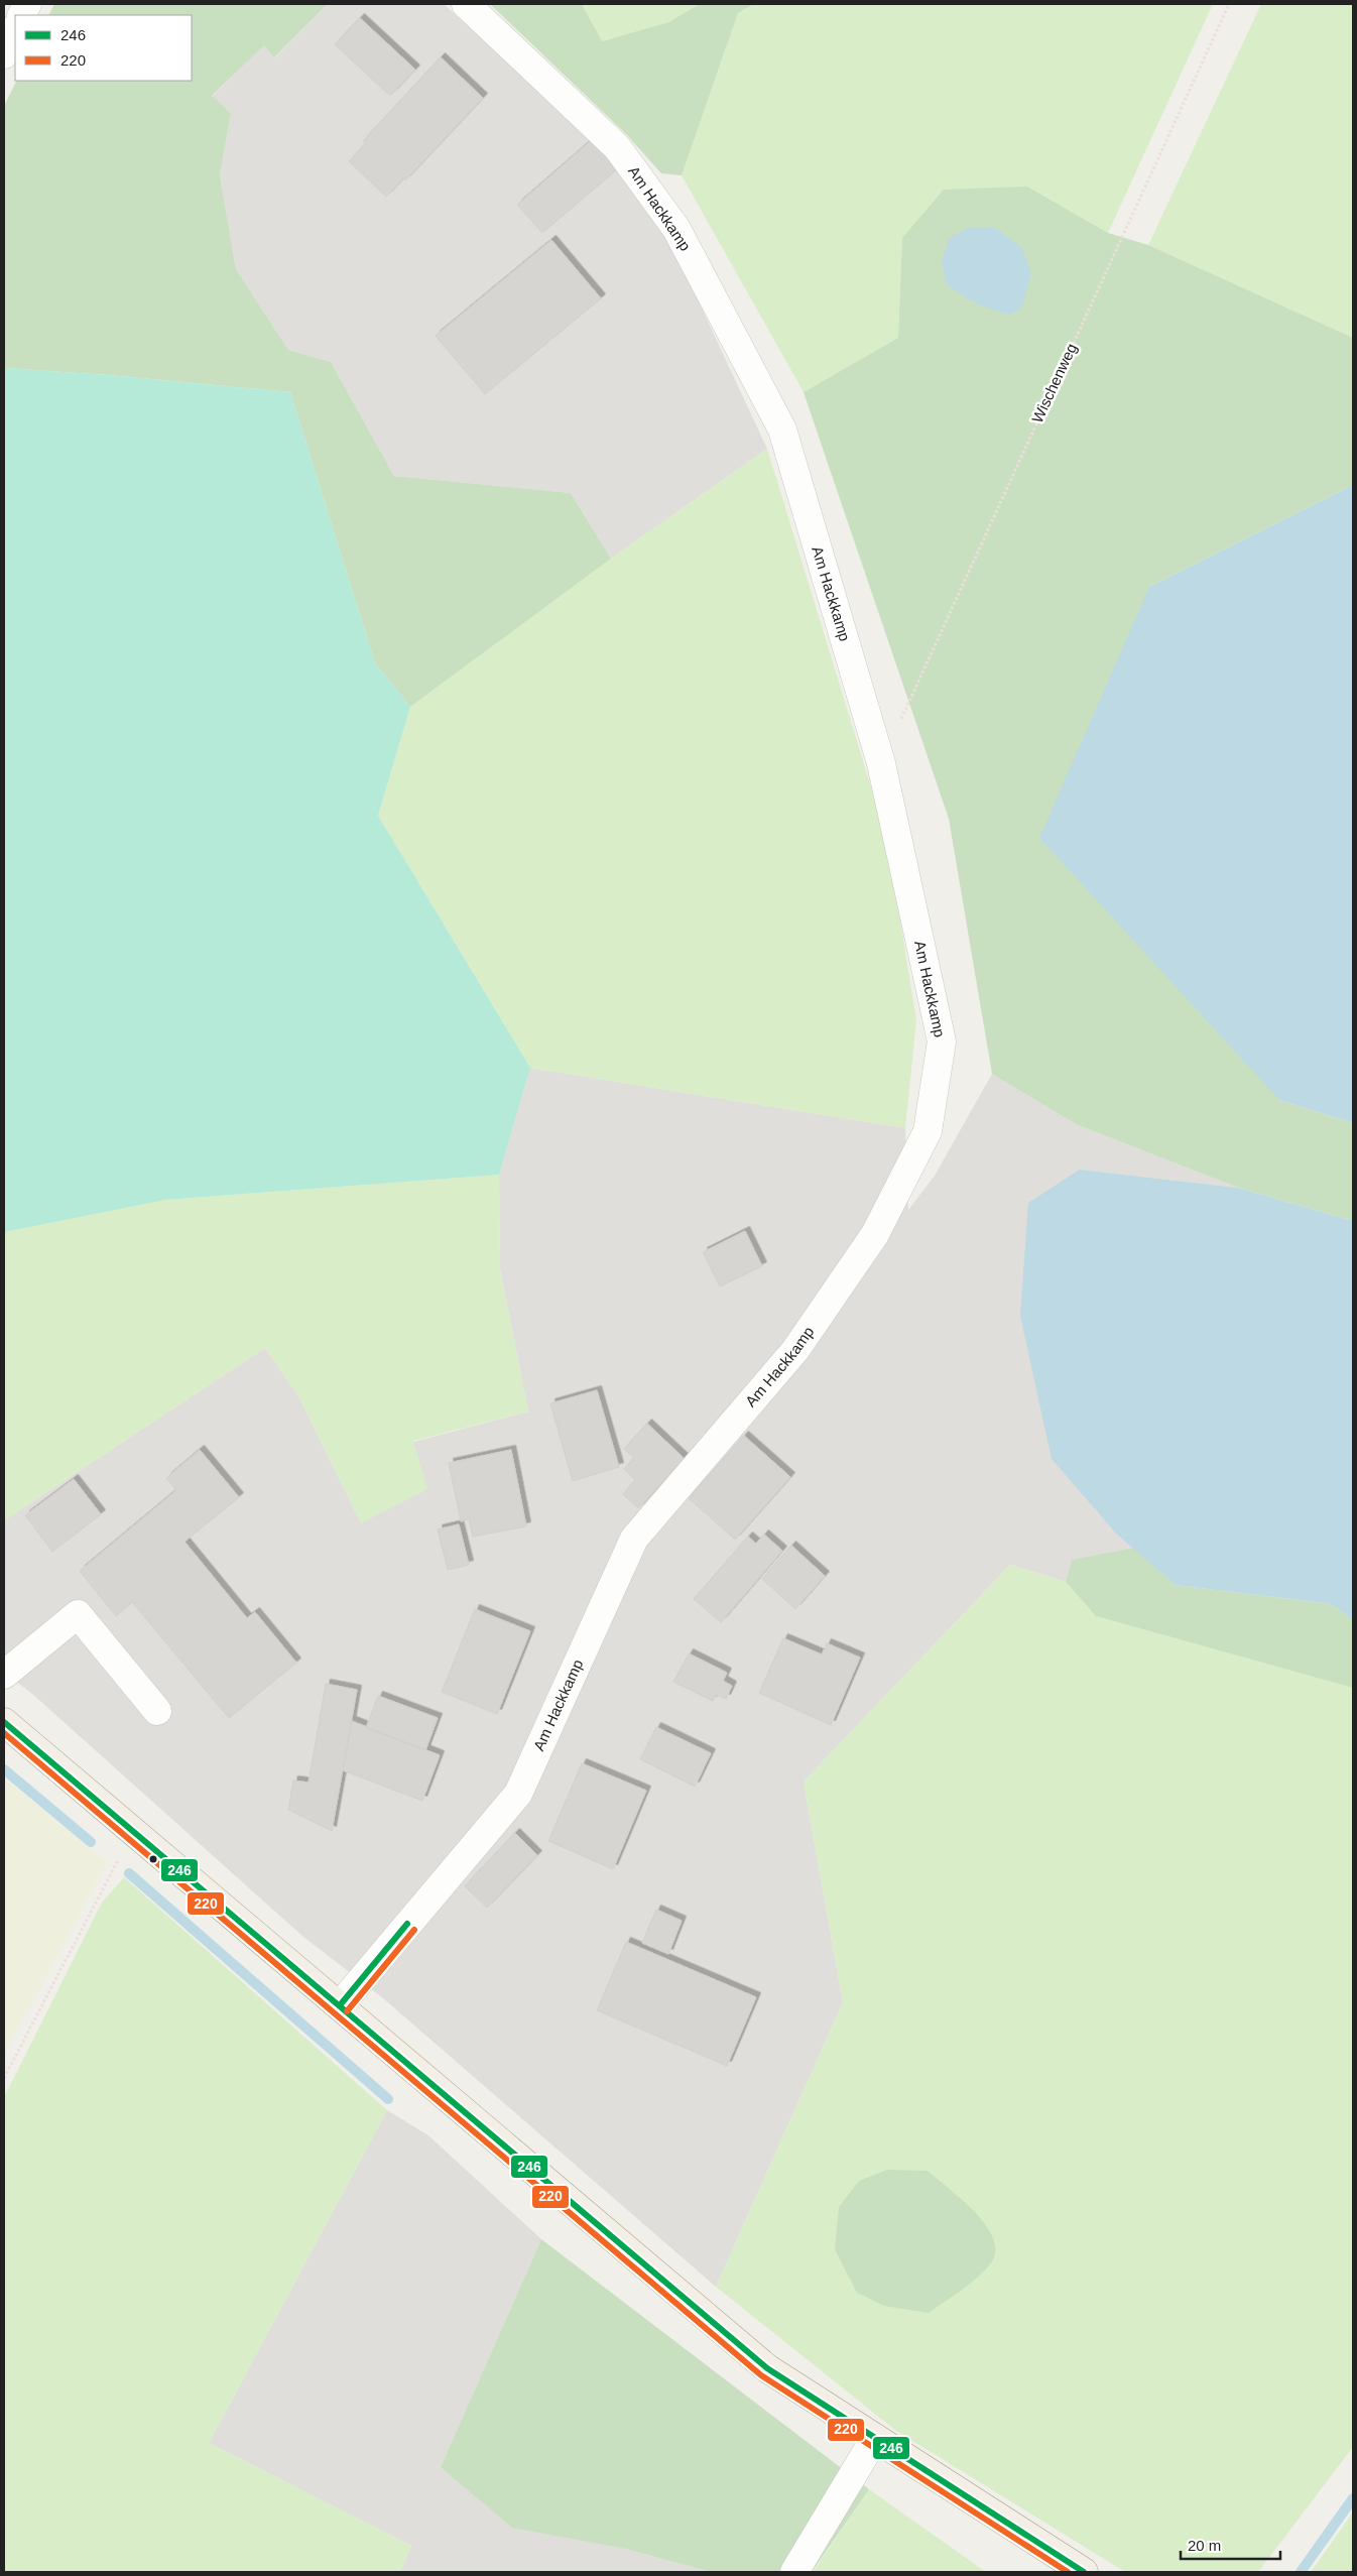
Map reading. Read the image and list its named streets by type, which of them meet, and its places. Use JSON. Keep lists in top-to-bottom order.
{
  "streets": {
    "street": ["Am Hackkamp"],
    "path": ["Wischenweg"]
  },
  "crossings": [
    ["Am Hackkamp", "Wischenweg"]
  ],
  "lines": ["transit line 246", "transit line 220"],
  "legend": ["246", "220"],
  "scale_bar": "20 m"
}
